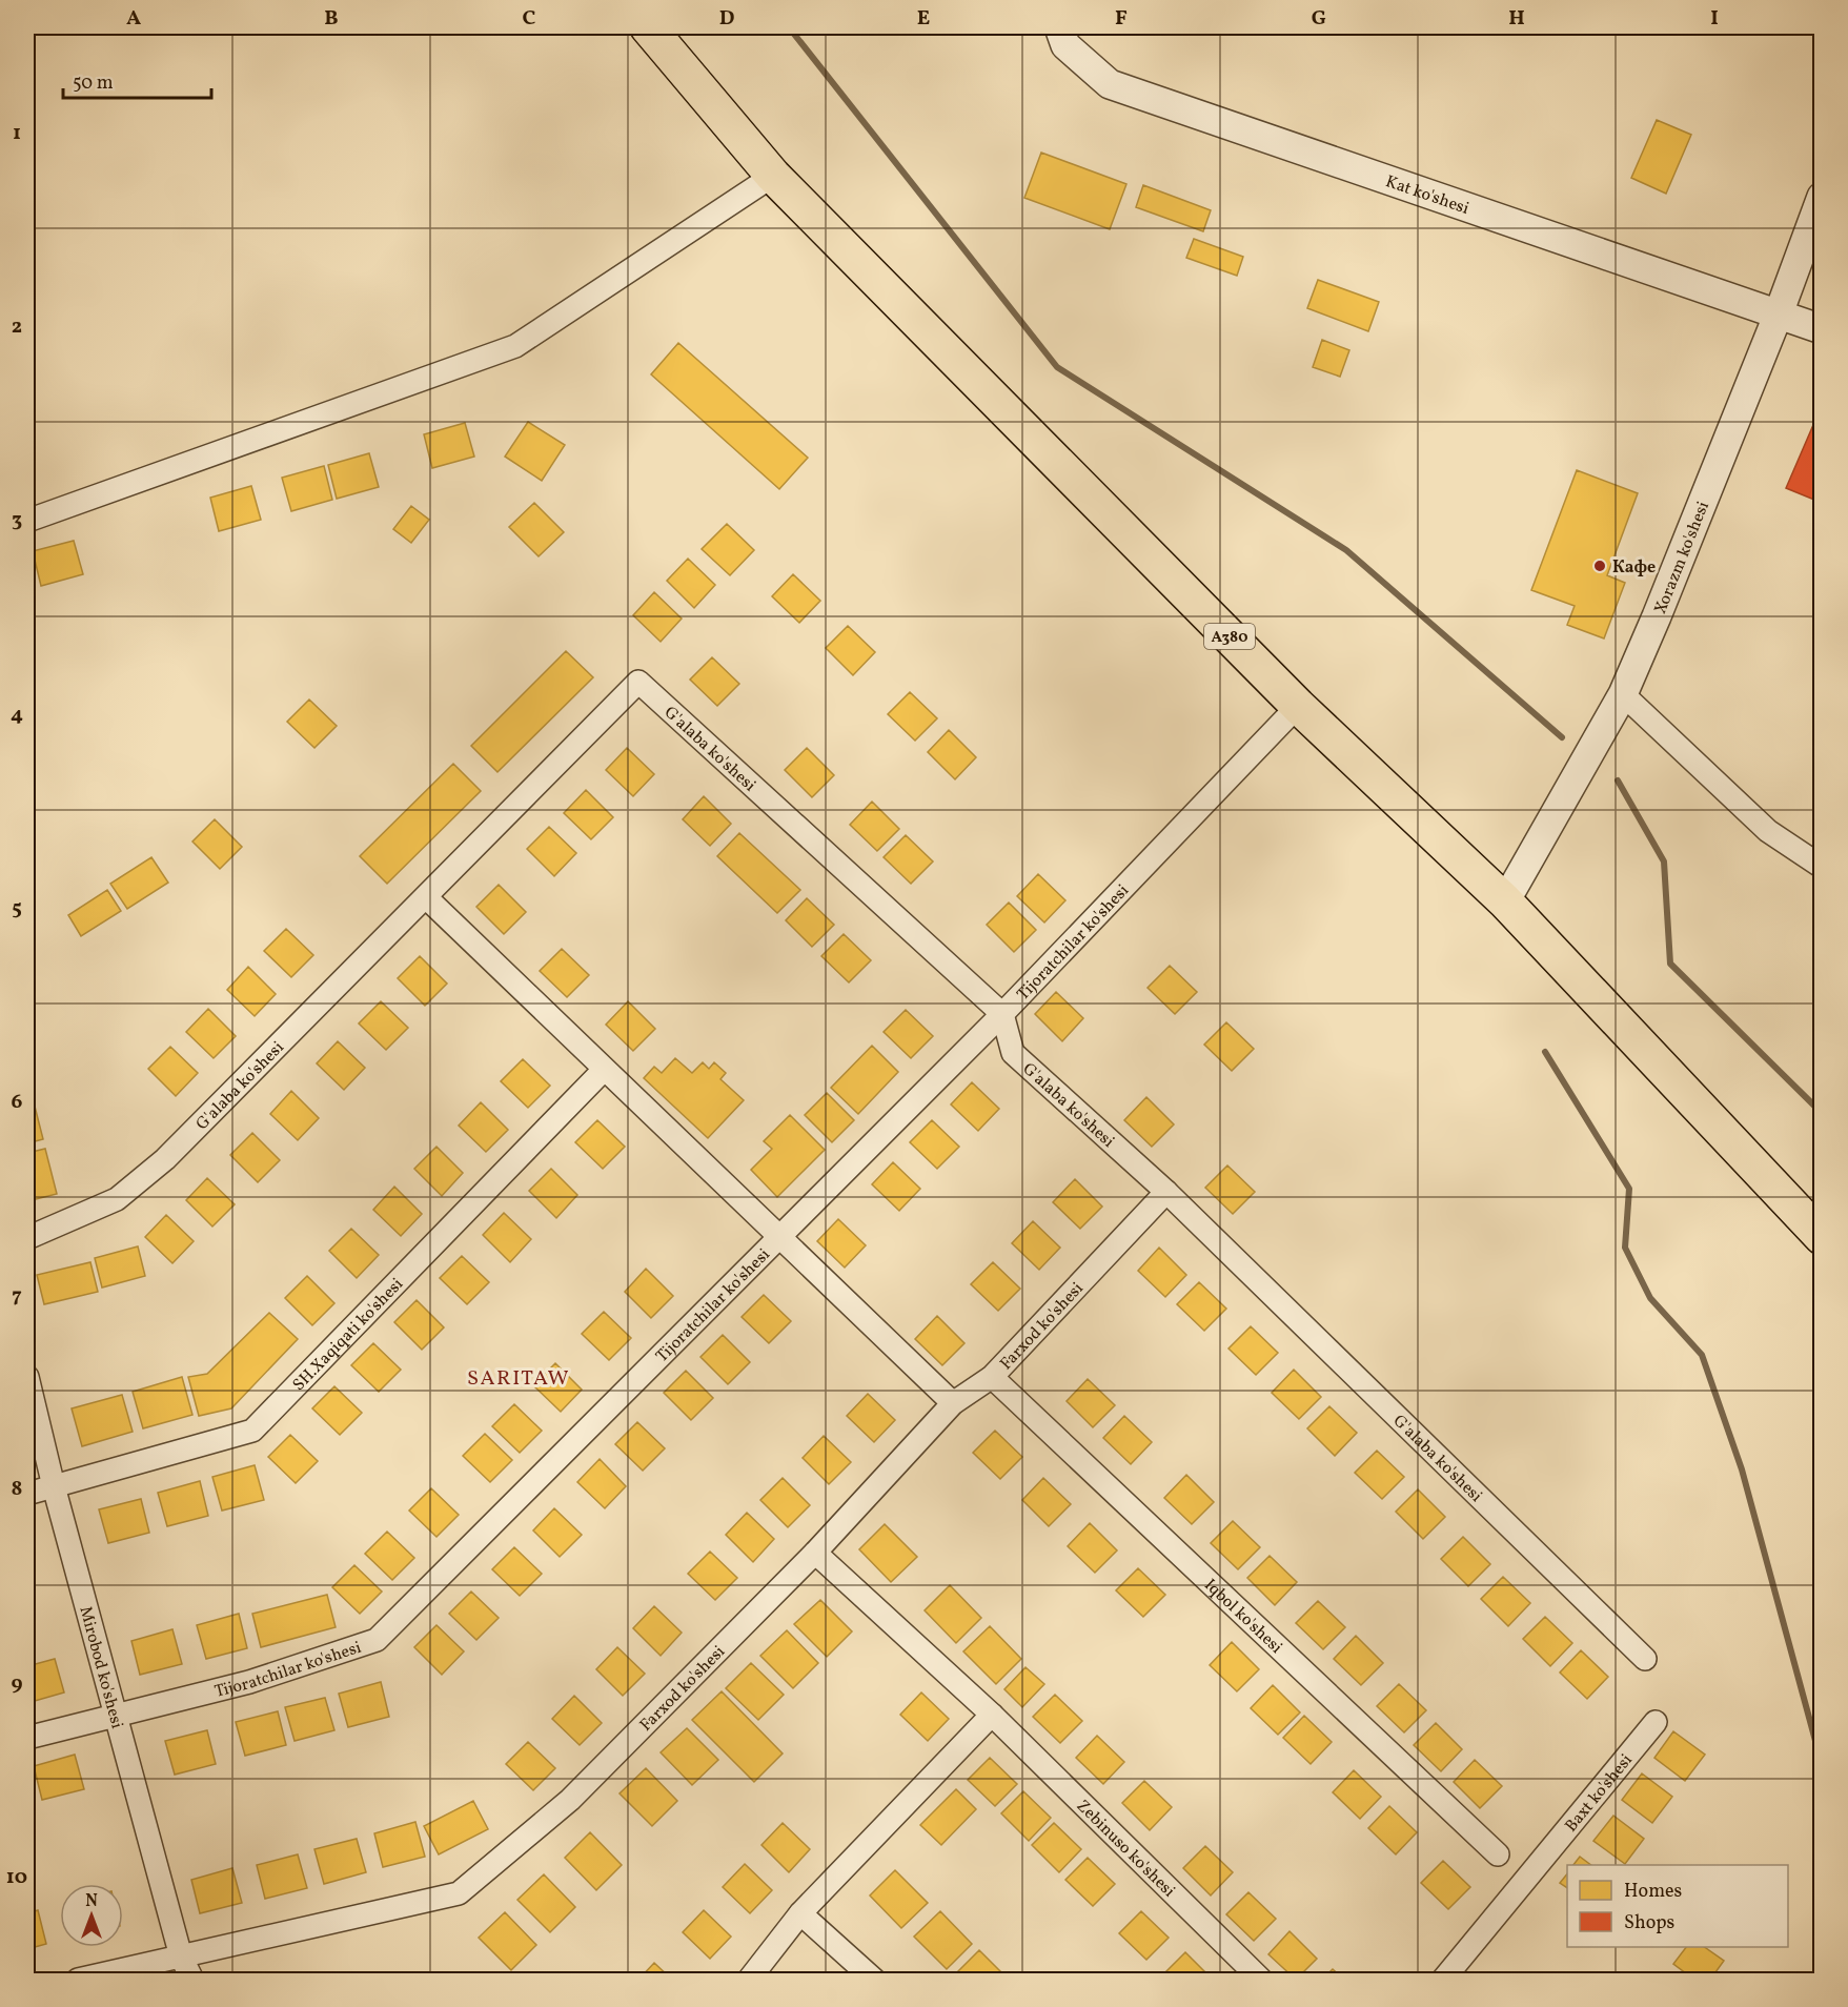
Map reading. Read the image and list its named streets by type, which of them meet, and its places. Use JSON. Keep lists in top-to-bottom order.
{
  "streets": {
    "highway": ["A380"],
    "street": [
      "Kat ko'shesi",
      "Xorazm ko'shesi",
      "G'alaba ko'shesi",
      "Tijoratchilar ko'shesi",
      "Farxod ko'shesi",
      "SH.Xaqiqati ko'shesi",
      "Iqbol ko'shesi",
      "Mirobod ko'shesi",
      "Baxt ko'shesi",
      "Zebinuso ko'shesi"
    ]
  },
  "crossings": [
    ["Kat ko'shesi", "Xorazm ko'shesi"],
    ["Xorazm ko'shesi", "A380"],
    ["A380", "Tijoratchilar ko'shesi"],
    ["G'alaba ko'shesi", "Tijoratchilar ko'shesi"],
    ["G'alaba ko'shesi", "Farxod ko'shesi"],
    ["Tijoratchilar ko'shesi", "Mirobod ko'shesi"],
    ["Farxod ko'shesi", "Iqbol ko'shesi"],
    ["Farxod ko'shesi", "Mirobod ko'shesi"],
    ["Farxod ko'shesi", "Zebinuso ko'shesi"],
    ["SH.Xaqiqati ko'shesi", "Mirobod ko'shesi"]
  ],
  "districts": ["SARITAW"],
  "places": ["Кафе"],
  "legend": ["Homes", "Shops"],
  "scale_bar": "50 m",
  "north": "top",
  "grid": {
    "columns": [
      "A",
      "B",
      "C",
      "D",
      "E",
      "F",
      "G",
      "H",
      "I"
    ],
    "rows": [
      "1",
      "2",
      "3",
      "4",
      "5",
      "6",
      "7",
      "8",
      "9",
      "10"
    ]
  }
}
